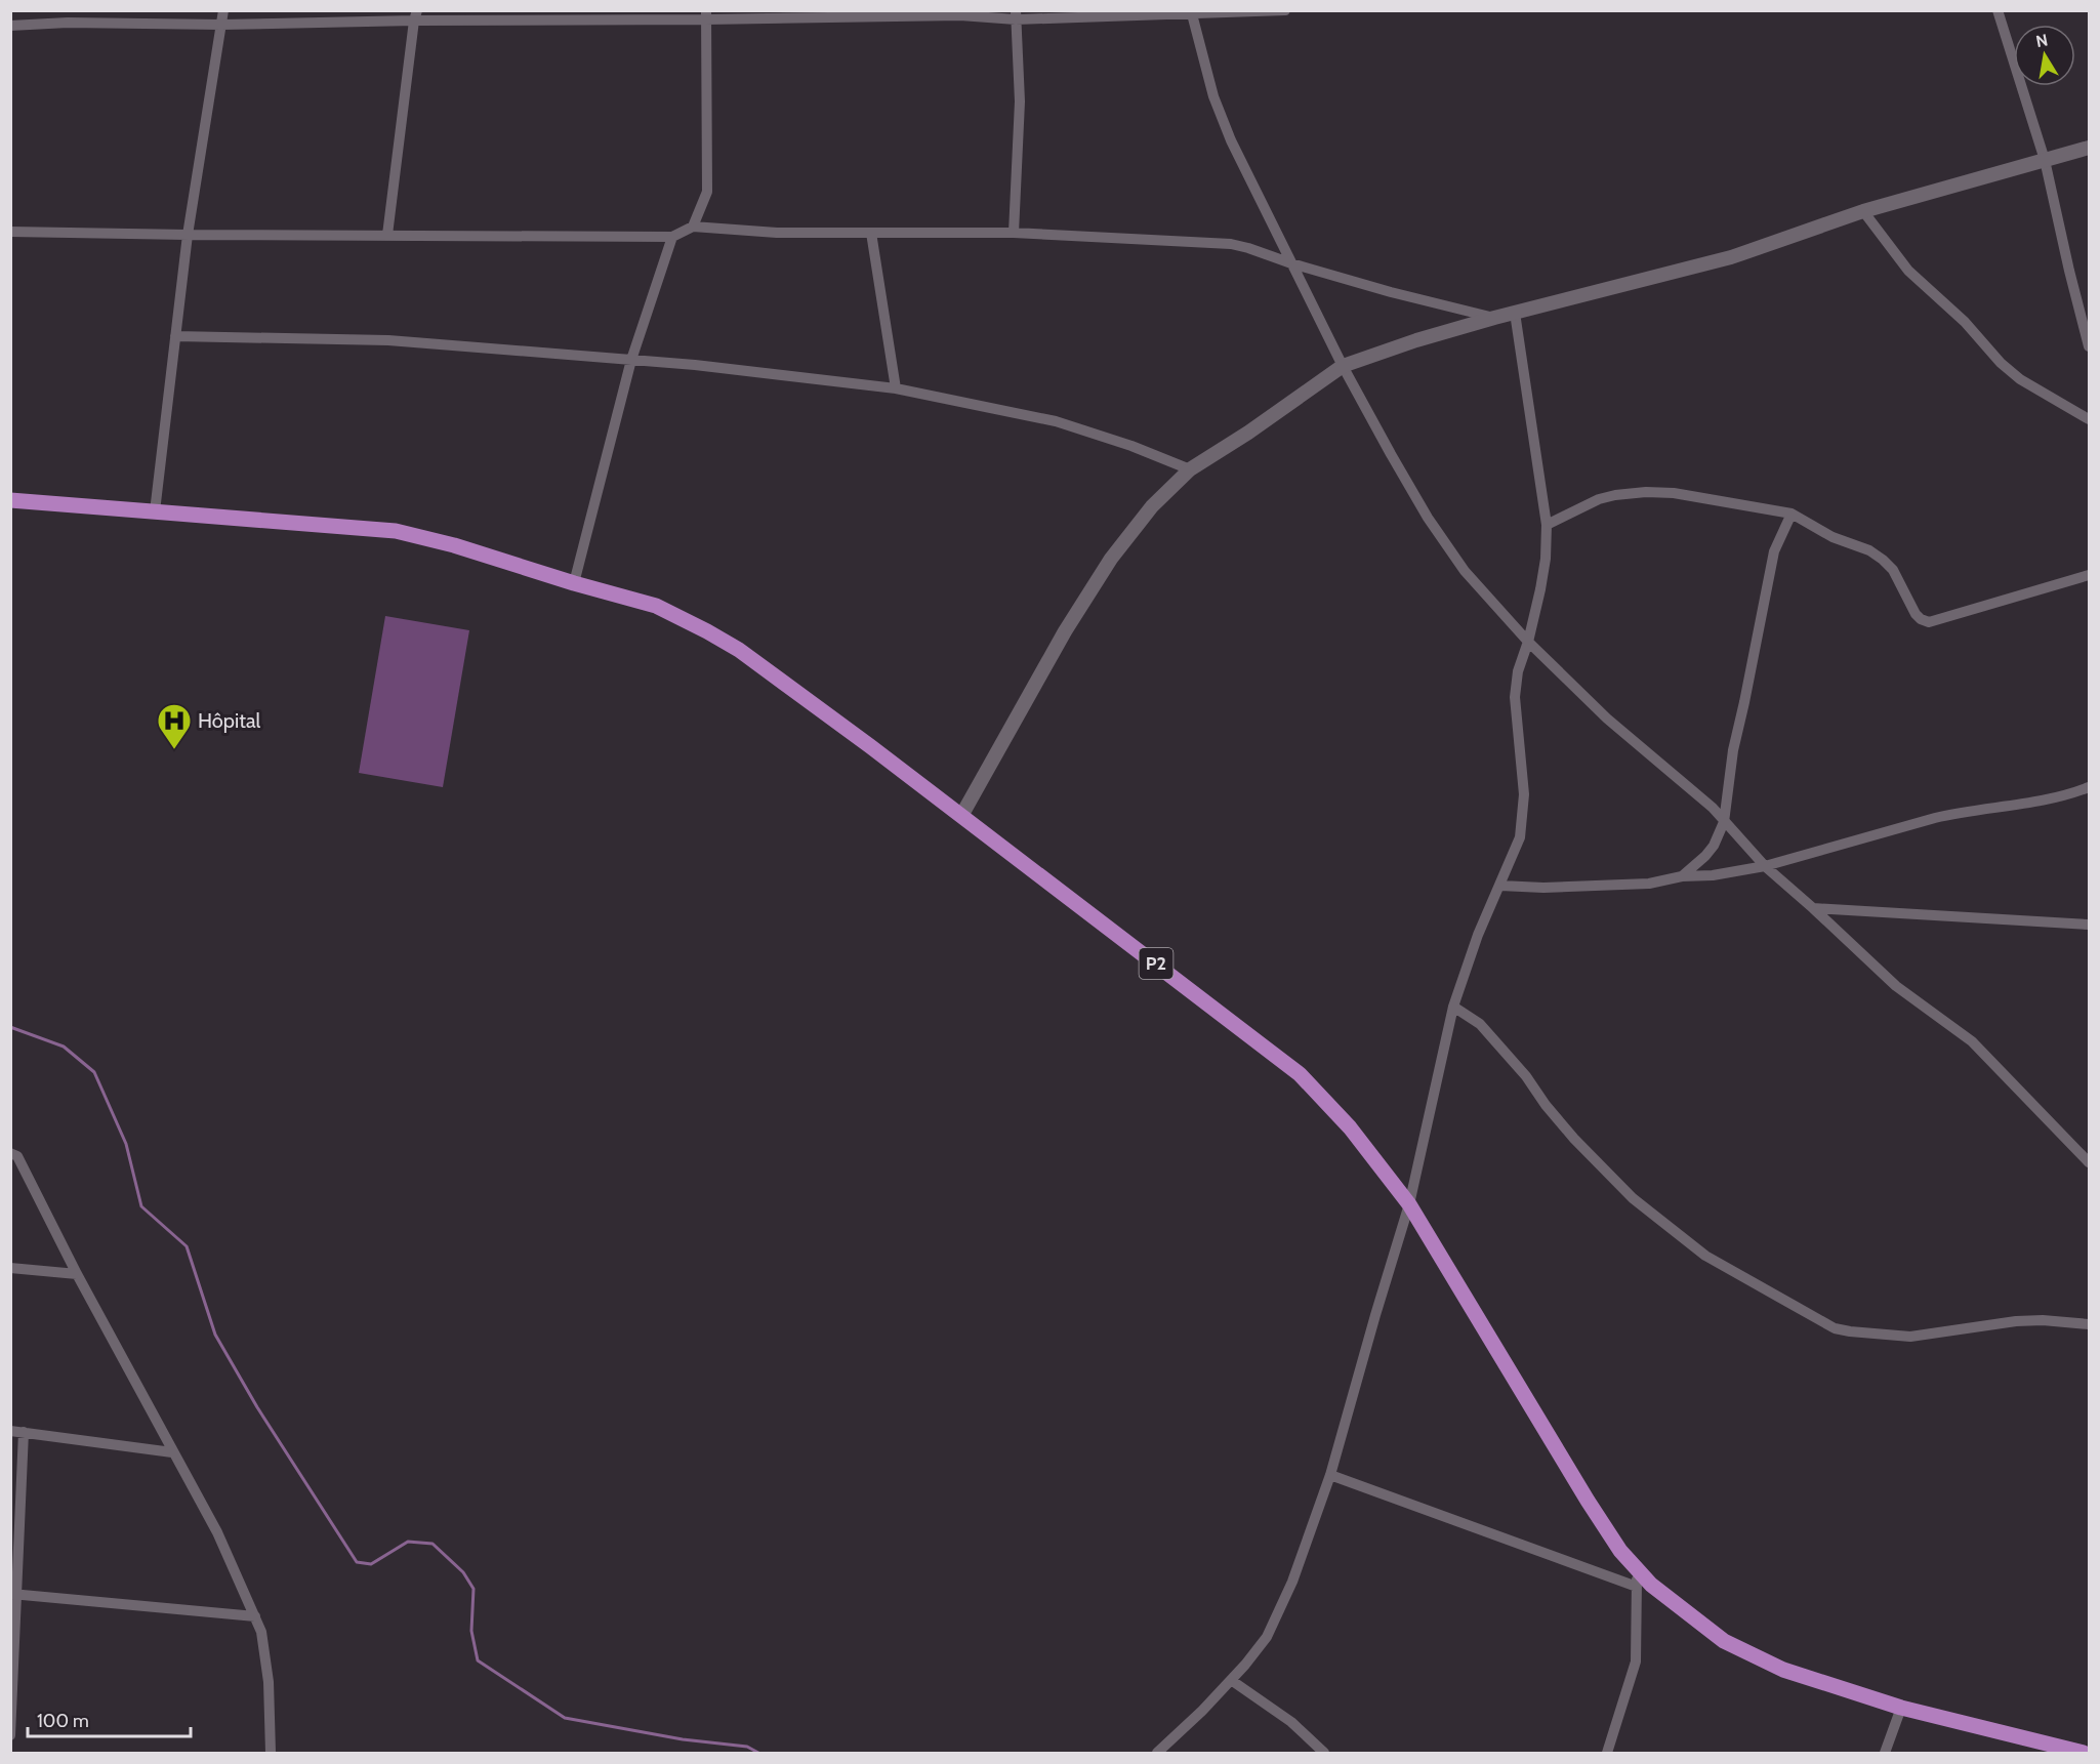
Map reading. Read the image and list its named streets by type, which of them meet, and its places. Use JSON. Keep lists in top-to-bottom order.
{
  "streets": {
    "main road": ["P2"]
  },
  "places": {
    "hospital": ["Hôpital"]
  },
  "scale_bar": "100 m",
  "north": "top"
}
